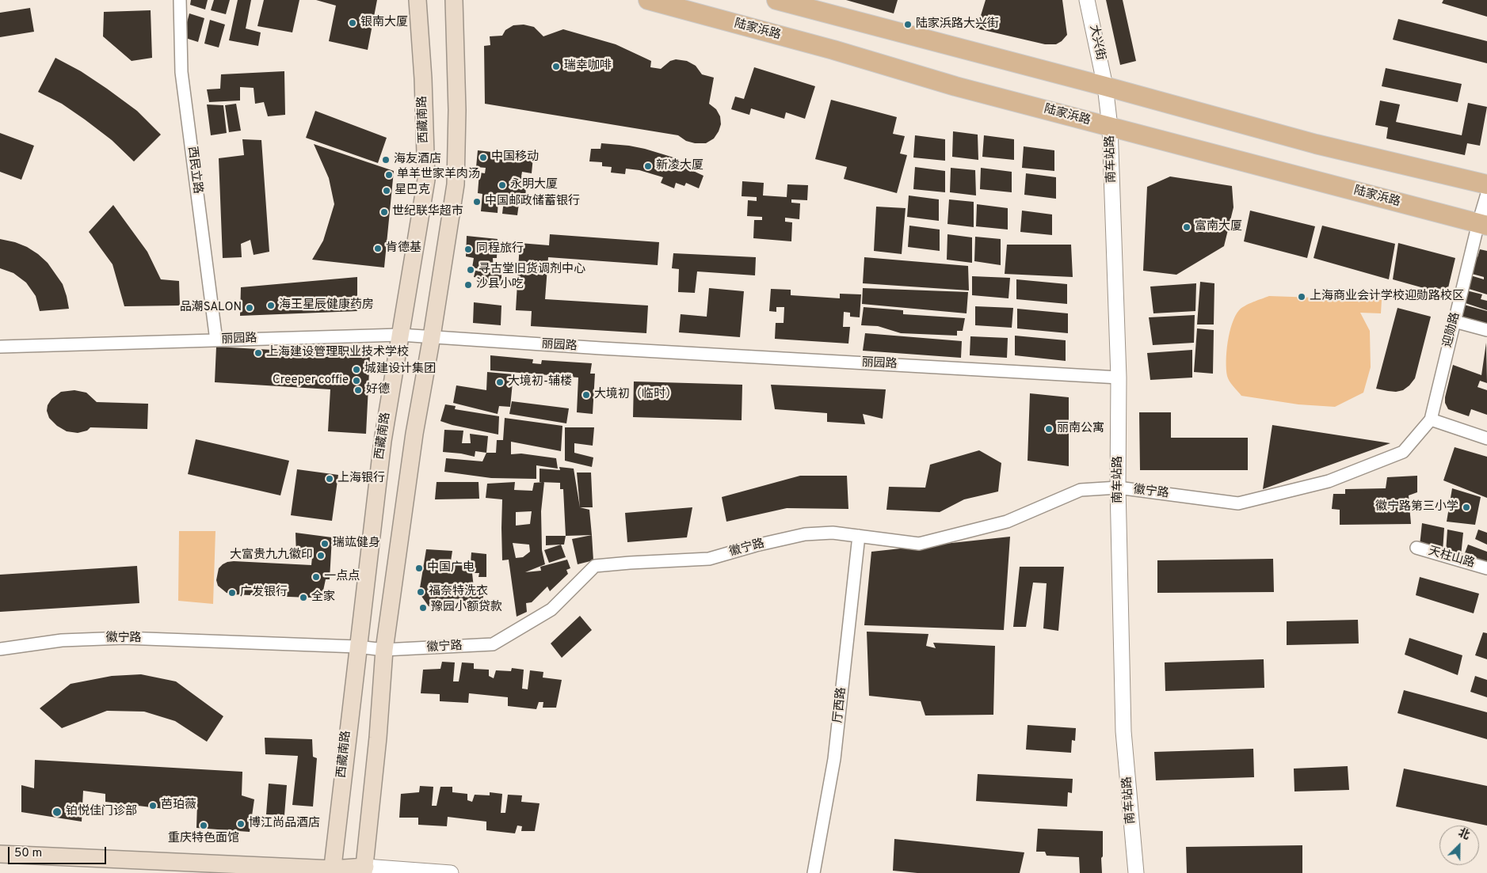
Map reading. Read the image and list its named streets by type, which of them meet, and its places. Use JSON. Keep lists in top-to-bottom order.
{
  "streets": {
    "main road": ["陆家浜路", "西藏南路"],
    "street": [
      "大兴街",
      "南车站路",
      "西民立路",
      "迎勋路",
      "丽园路",
      "徽宁路",
      "天柱山路",
      "厅西路"
    ]
  },
  "crossings": [
    ["陆家浜路", "南车站路"],
    ["陆家浜路", "迎勋路"],
    ["大兴街", "南车站路"],
    ["西藏南路", "丽园路"],
    ["西藏南路", "徽宁路"],
    ["南车站路", "丽园路"],
    ["南车站路", "徽宁路"],
    ["西民立路", "丽园路"],
    ["迎勋路", "徽宁路"],
    ["徽宁路", "厅西路"]
  ],
  "places": [
    "银南大厦",
    "陆家浜路大兴街",
    "瑞幸咖啡",
    "中国移动",
    "海友酒店",
    "新凌大厦",
    "单羊世家羊肉汤",
    "永明大厦",
    "星巴克",
    "中国邮政储蓄银行",
    "世纪联华超市",
    "富南大厦",
    "肯德基",
    "同程旅行",
    "寻古堂旧货调剂中心",
    "沙县小吃",
    "上海商业会计学校迎勋路校区",
    "海王星辰健康药房",
    "品潮SALON",
    "上海建设管理职业技术学校",
    "城建设计集团",
    "Creeper coffie",
    "大境初-辅楼",
    "好德",
    "大境初（临时）",
    "丽南公寓",
    "上海银行",
    "徽宁路第三小学",
    "瑞竑健身",
    "大富贵九九徽印",
    "中国广电",
    "一点点",
    "福奈特洗衣",
    "广发银行",
    "全家",
    "豫园小额贷款",
    "芭珀薇",
    "铂悦佳门诊部",
    "博江尚品酒店",
    "重庆特色面馆"
  ],
  "scale_bar": "50 m",
  "north": "top right"
}
